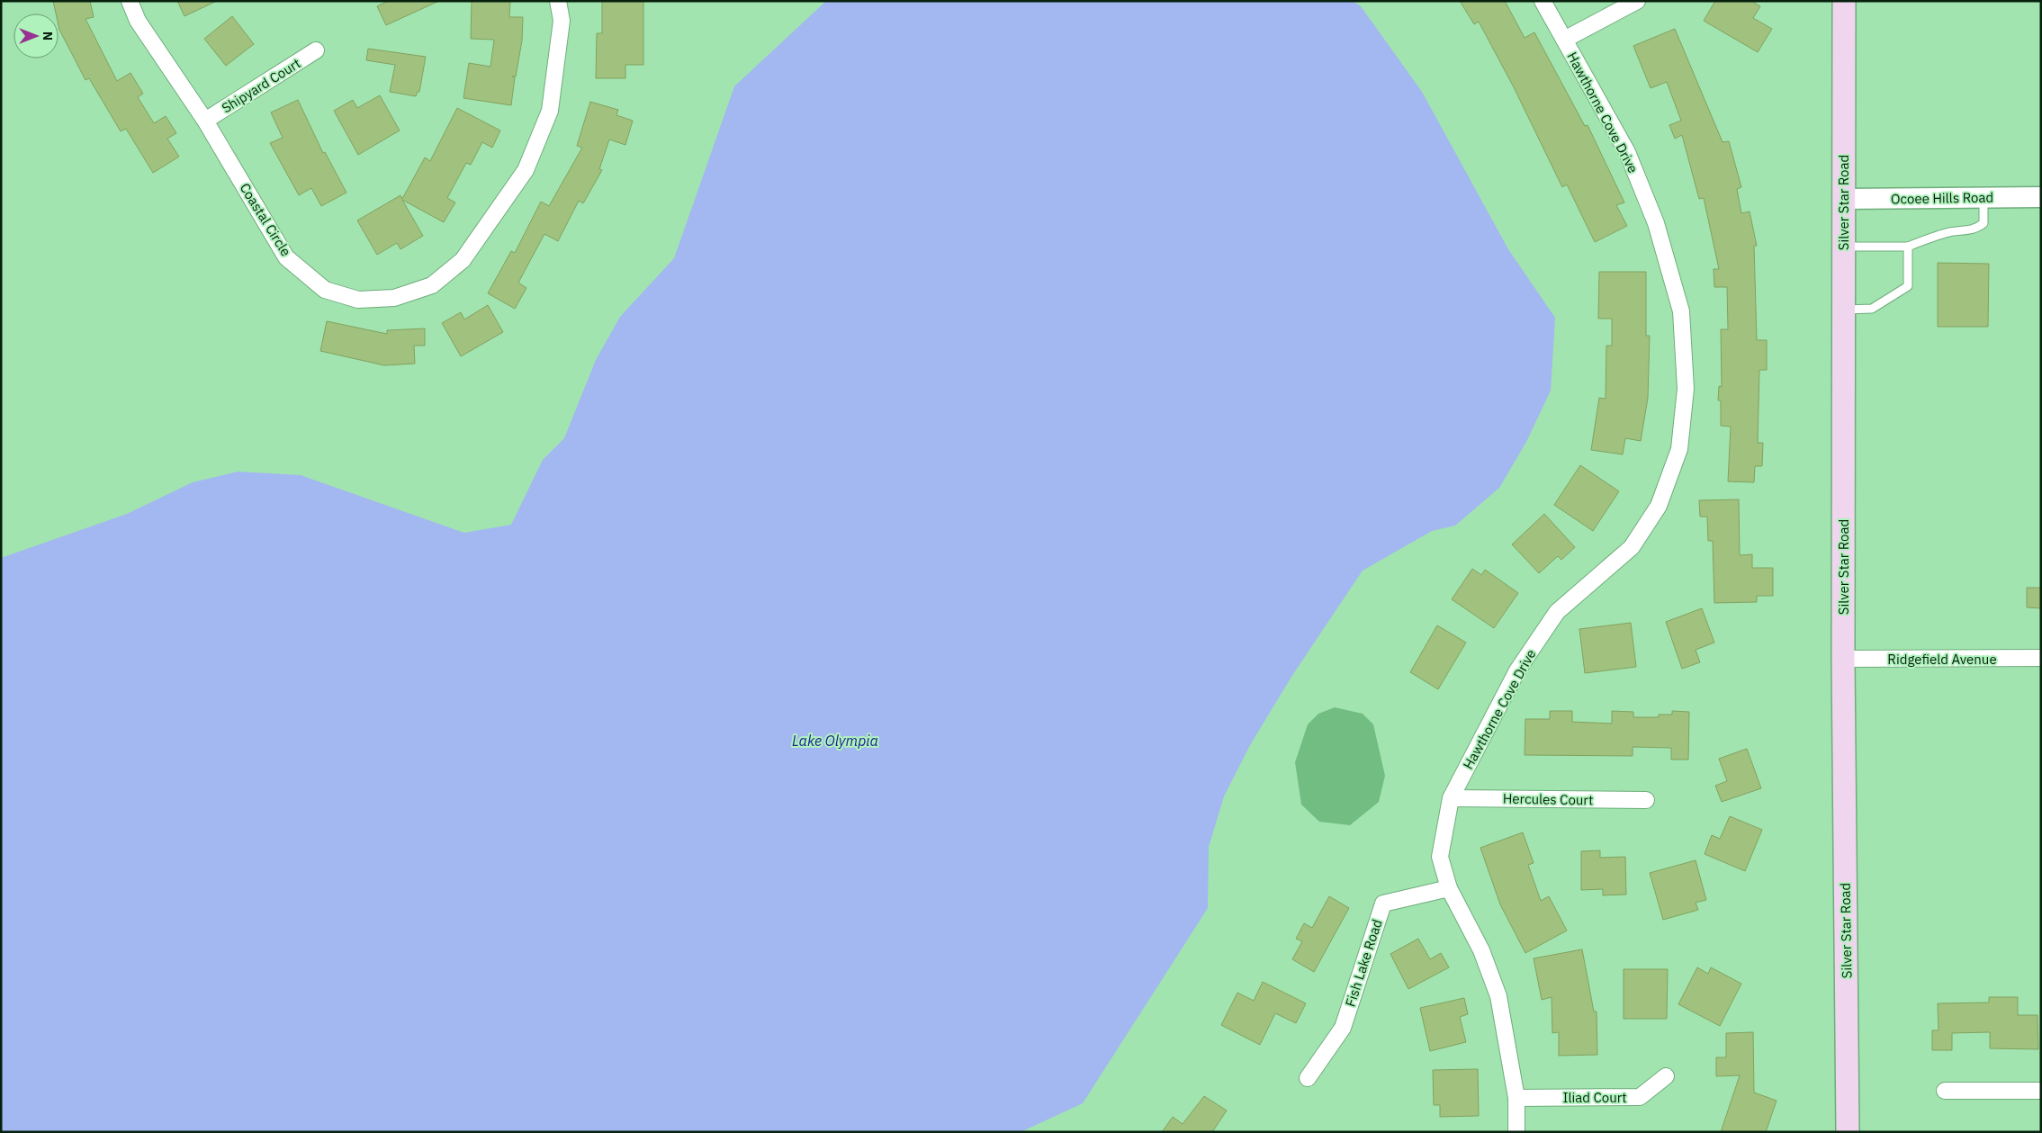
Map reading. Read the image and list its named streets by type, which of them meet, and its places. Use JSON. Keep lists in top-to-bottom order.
{
  "streets": {
    "main road": ["Silver Star Road"],
    "street": [
      "Shipyard Court",
      "Hawthorne Cove Drive",
      "Ocoee Hills Road",
      "Coastal Circle",
      "Ridgefield Avenue",
      "Hercules Court",
      "Fish Lake Road",
      "Iliad Court"
    ]
  },
  "crossings": [
    ["Shipyard Court", "Coastal Circle"],
    ["Hawthorne Cove Drive", "Hercules Court"],
    ["Hawthorne Cove Drive", "Fish Lake Road"],
    ["Hawthorne Cove Drive", "Iliad Court"],
    ["Ocoee Hills Road", "Silver Star Road"],
    ["Silver Star Road", "Ridgefield Avenue"]
  ],
  "water": ["Lake Olympia"],
  "north": "right"
}
